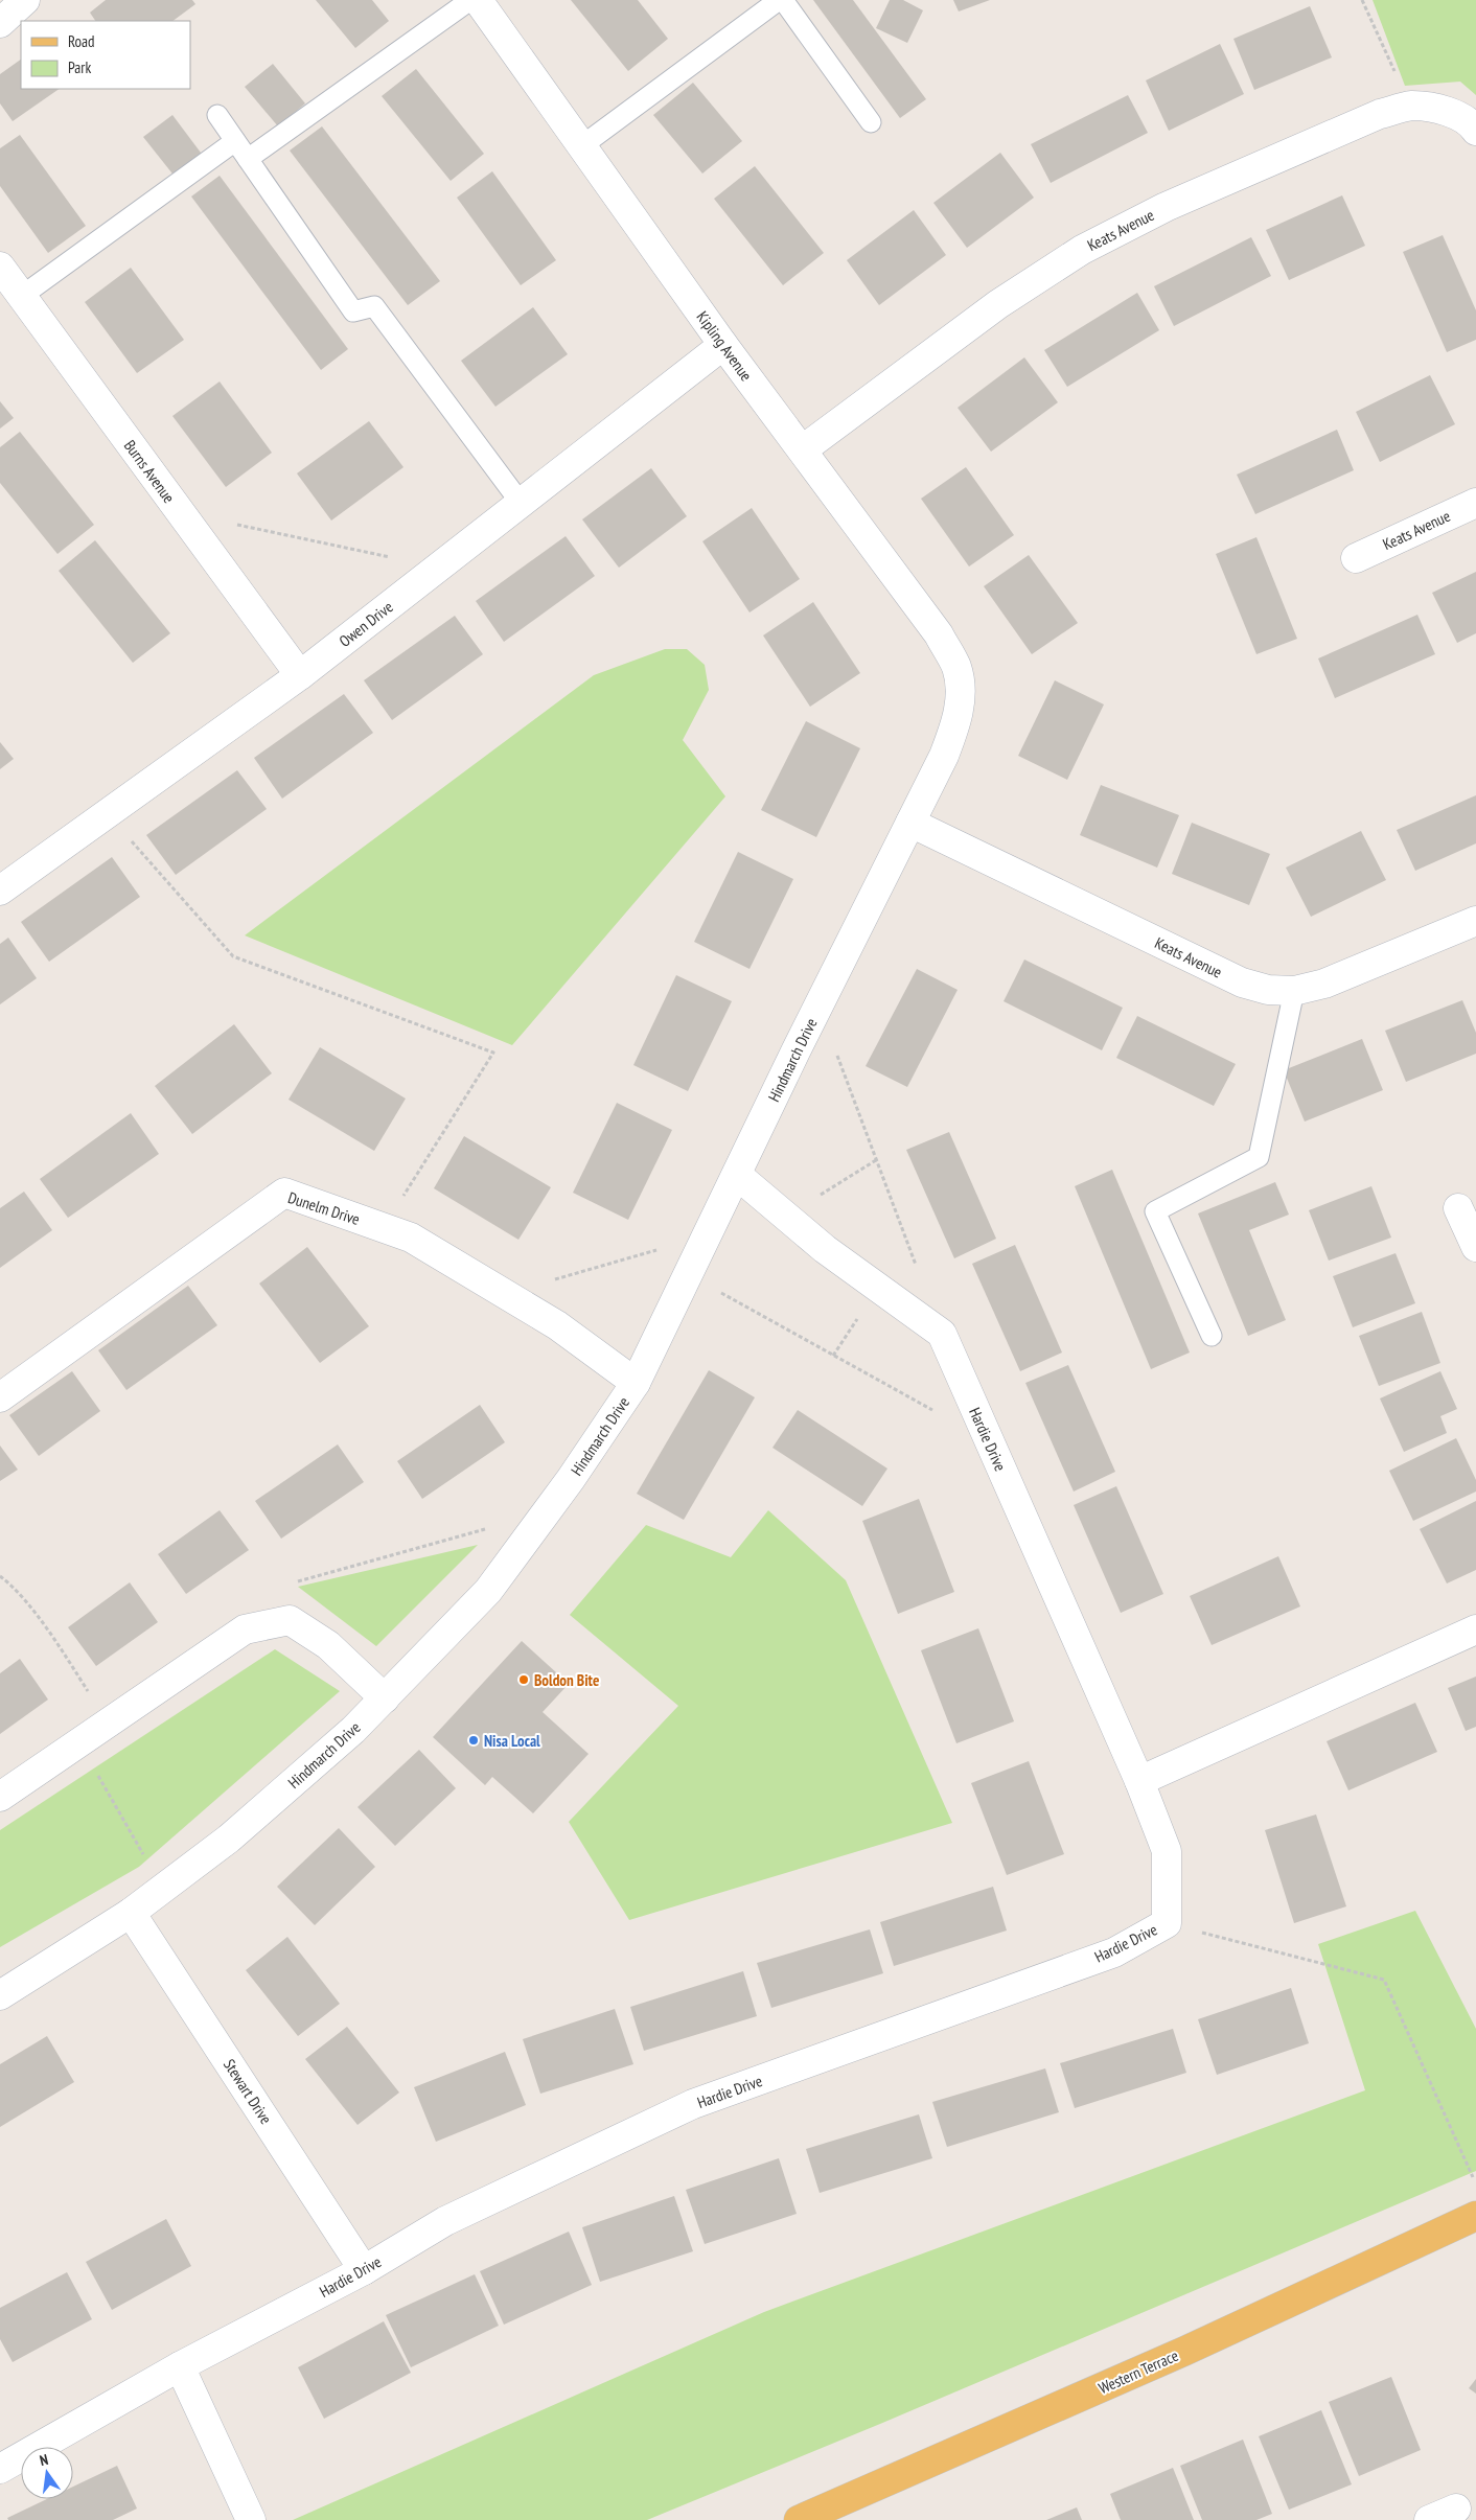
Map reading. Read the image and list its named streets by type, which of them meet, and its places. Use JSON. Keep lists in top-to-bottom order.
{
  "streets": {
    "main road": ["Western Terrace"],
    "street": [
      "Keats Avenue",
      "Kipling Avenue",
      "Burns Avenue",
      "Owen Drive",
      "Hindmarch Drive",
      "Dunelm Drive",
      "Hardie Drive",
      "Stewart Drive"
    ]
  },
  "crossings": [
    ["Keats Avenue", "Kipling Avenue"],
    ["Keats Avenue", "Hindmarch Drive"],
    ["Kipling Avenue", "Owen Drive"],
    ["Kipling Avenue", "Hindmarch Drive"],
    ["Burns Avenue", "Owen Drive"],
    ["Hindmarch Drive", "Dunelm Drive"],
    ["Hindmarch Drive", "Hardie Drive"],
    ["Hindmarch Drive", "Stewart Drive"],
    ["Hardie Drive", "Stewart Drive"]
  ],
  "places": ["Boldon Bite", "Nisa Local"],
  "legend": ["Road", "Park"],
  "north": "top"
}
